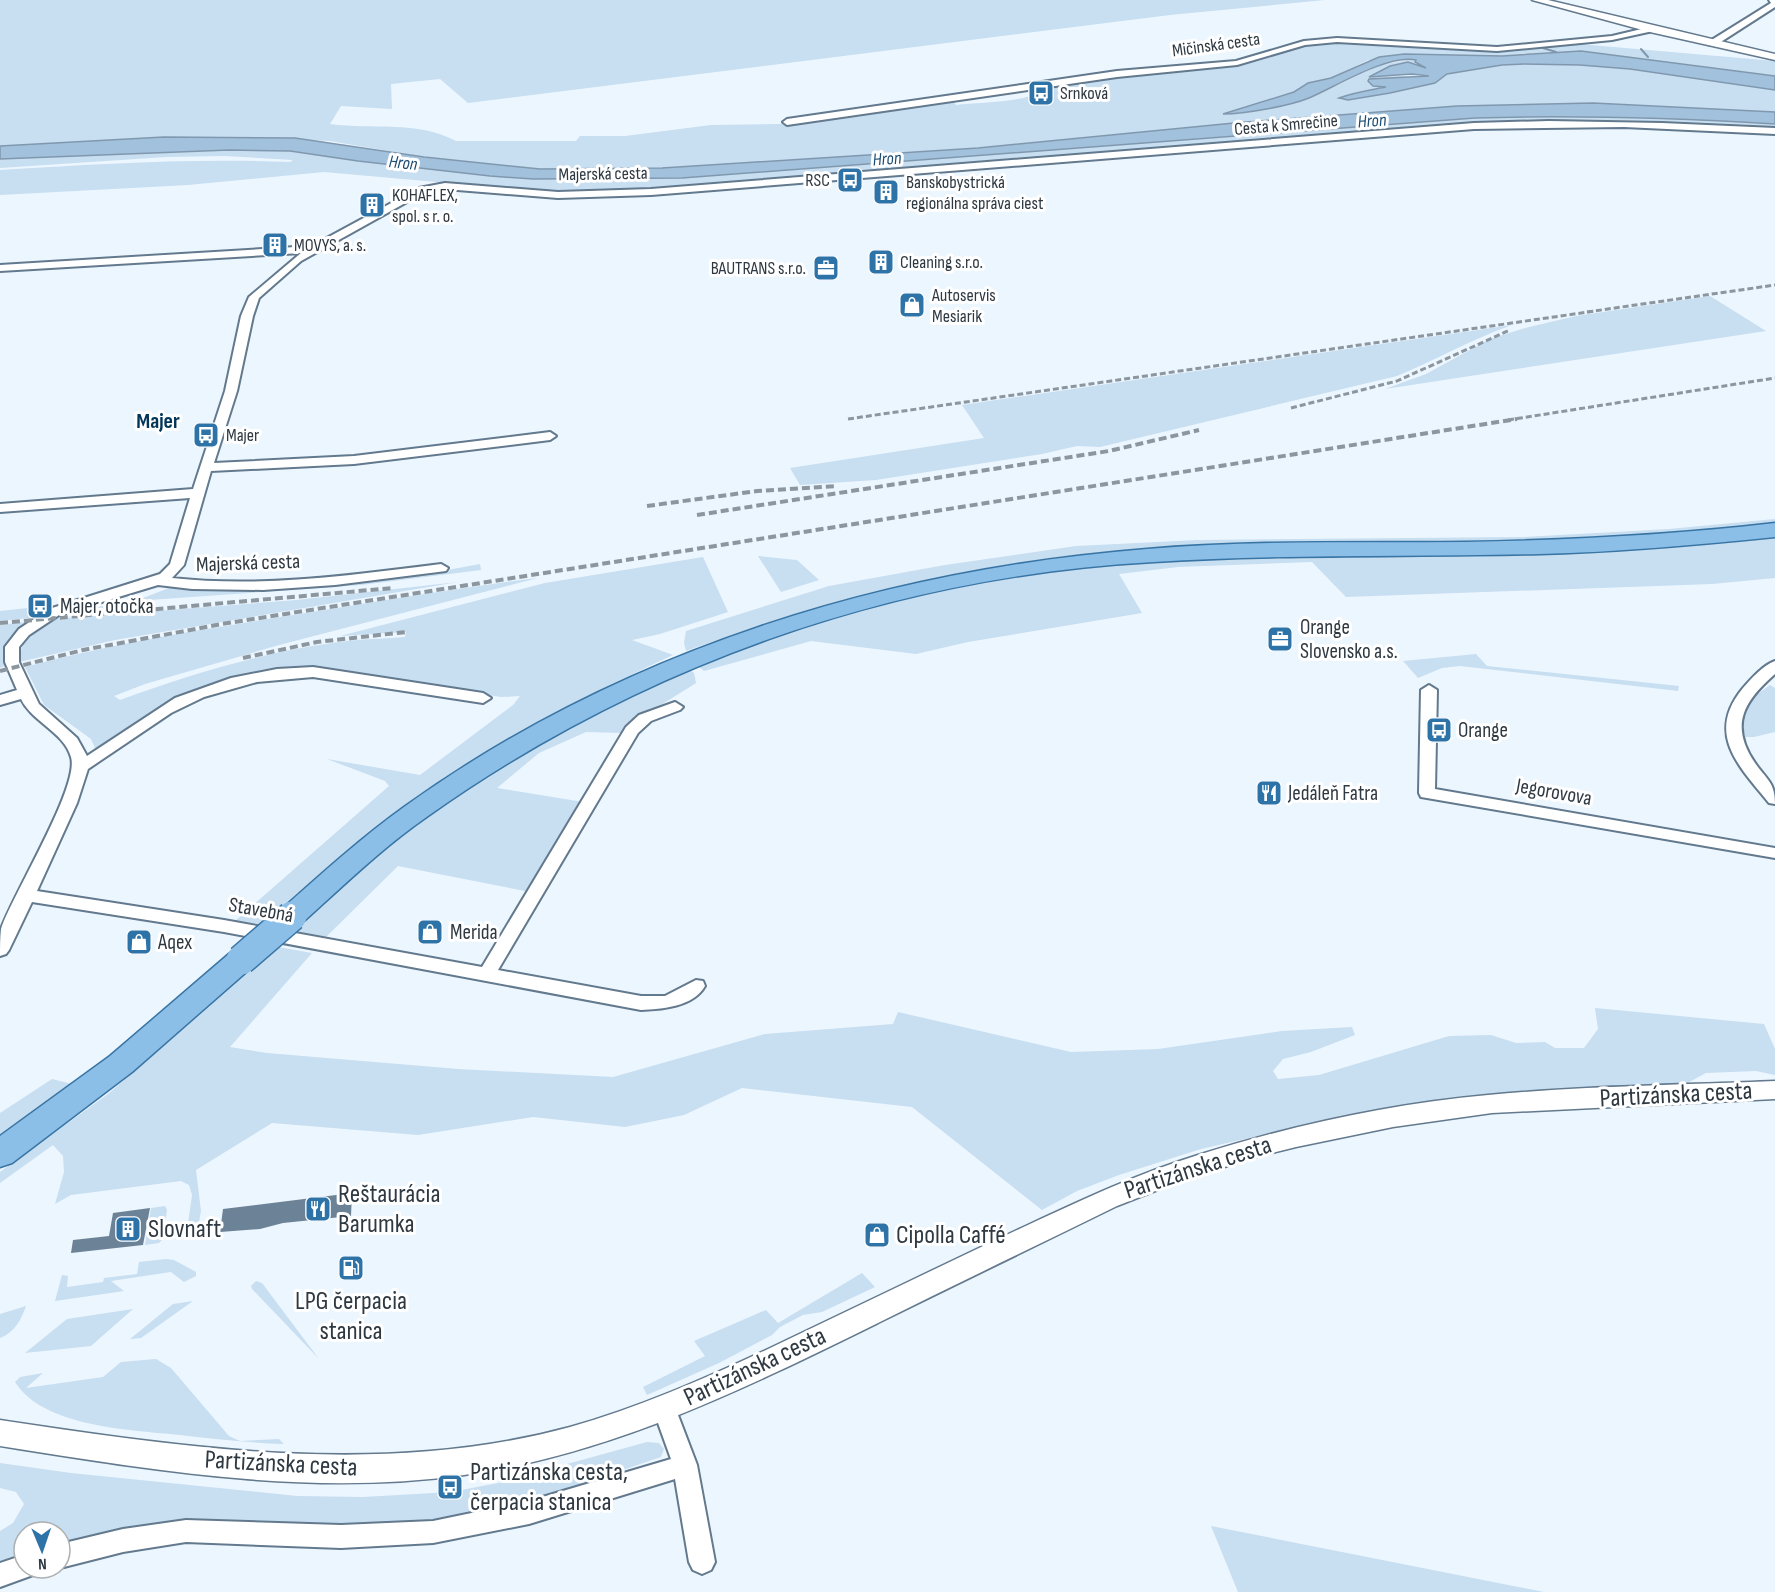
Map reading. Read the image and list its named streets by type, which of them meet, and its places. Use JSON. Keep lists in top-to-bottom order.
{
  "streets": {
    "street": [
      "Mičinská cesta",
      "Cesta k Smrečine",
      "Majerská cesta",
      "Jegorovova",
      "Stavebná",
      "Partizánska cesta"
    ]
  },
  "crossings": [
    ["Cesta k Smrečine", "Majerská cesta"]
  ],
  "districts": ["Majer"],
  "water": ["Hron"],
  "places": {
    "bus stop": [
      "Srnková",
      "RSC",
      "Majer",
      "Majer, otočka",
      "Orange",
      "Partizánska cesta, čerpacia stanica"
    ],
    "building": [
      "Banskobystrická regionálna správa ciest",
      "KOHAFLEX, spol. s r. o.",
      "MOVYS, a. s.",
      "Cleaning s.r.o.",
      "Slovnaft"
    ],
    "office": ["BAUTRANS s.r.o.", "Orange Slovensko a.s."],
    "shop": [
      "Autoservis Mesiarik",
      "Merida",
      "Aqex",
      "Cipolla Caffé"
    ],
    "restaurant": ["Jedáleň Fatra", "Reštaurácia Barumka"],
    "fuel station": ["LPG čerpacia stanica"]
  },
  "north": "bottom"
}
